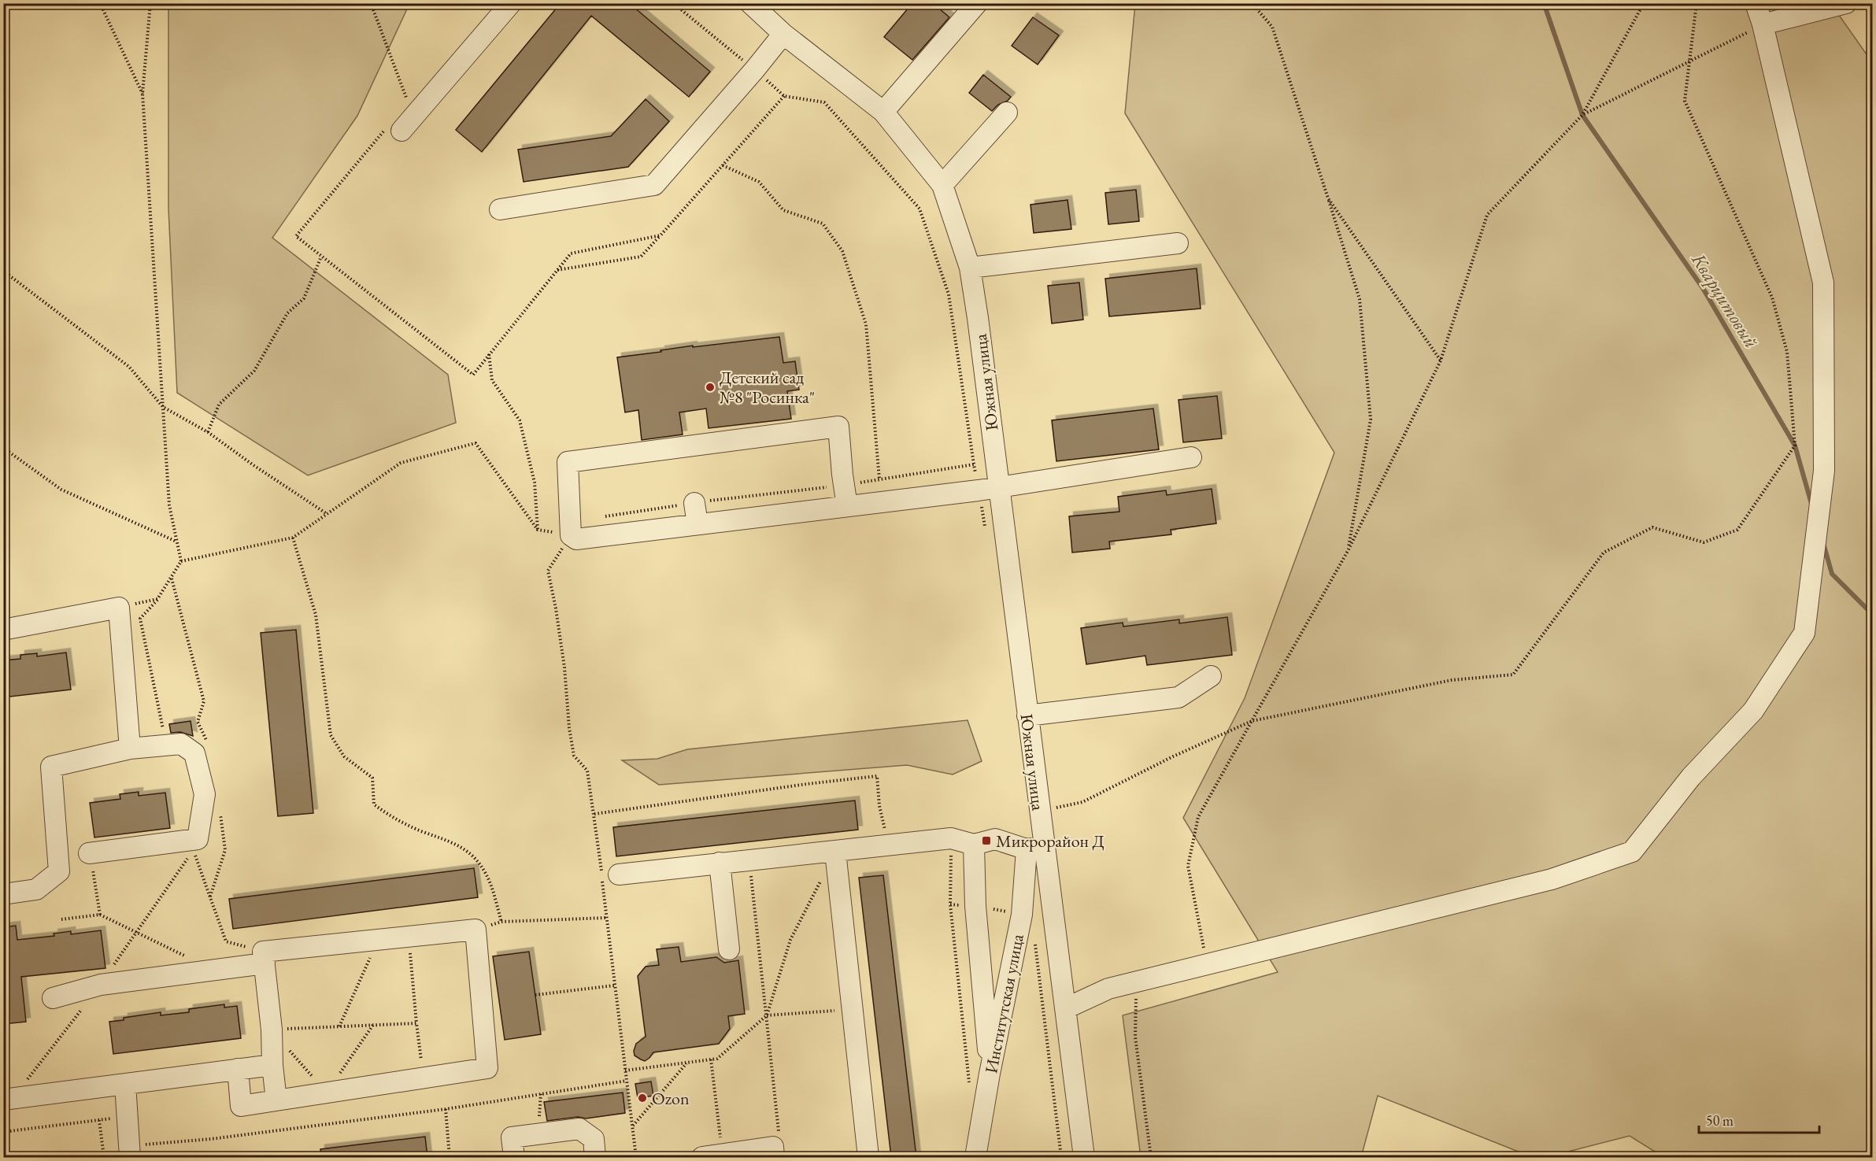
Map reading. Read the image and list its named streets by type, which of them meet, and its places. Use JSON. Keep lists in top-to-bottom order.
{
  "streets": {
    "street": ["Южная улица", "Институтская улица"]
  },
  "crossings": [
    ["Южная улица", "Институтская улица"]
  ],
  "water": ["Кварцитовый"],
  "places": {
    "other": ["Детский сад №8 \"Росинка\"", "Ozon"],
    "transit": ["Микрорайон Д"]
  },
  "scale_bar": "50 m"
}
